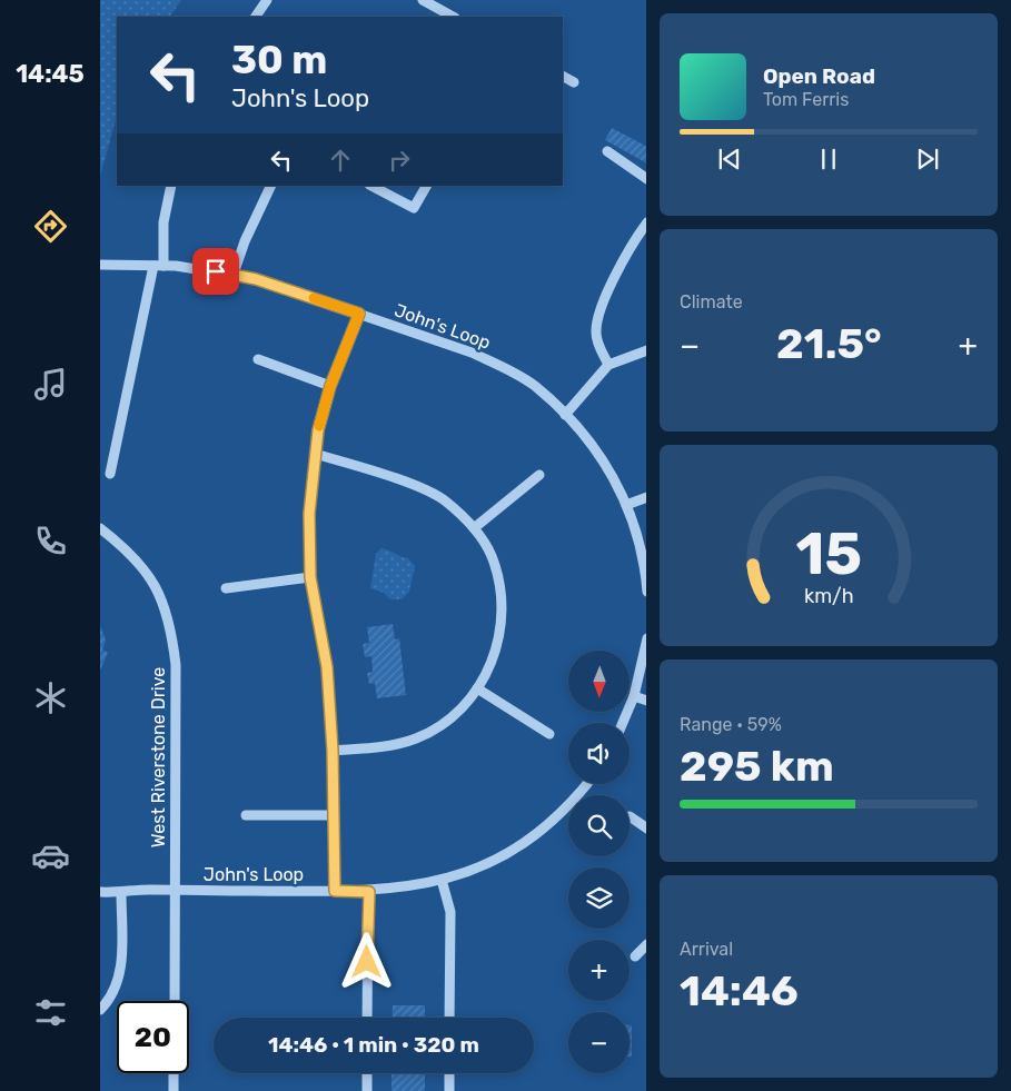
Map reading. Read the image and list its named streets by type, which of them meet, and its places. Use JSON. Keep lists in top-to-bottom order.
{
  "streets": {
    "street": ["John's Loop", "West Riverstone Drive"]
  },
  "crossings": [
    ["John's Loop", "West Riverstone Drive"]
  ],
  "north": "bottom",
  "page": {
    "tabs": "14:45",
    "turn": ["30 m", "John's Loop"],
    "song": ["Open Road", "Tom Ferris"],
    "tile": [
      "Climate",
      ["Range · 59%", "295 km"],
      ["Arrival", "14:46"]
    ],
    "heat": ["−", "21.5°", "+"],
    "map_buttons": ["+", "−"],
    "limit": "20",
    "trip": "14:46 · 1 min · 320 m",
    "gauge": ["15", "km/h"]
  }
}
